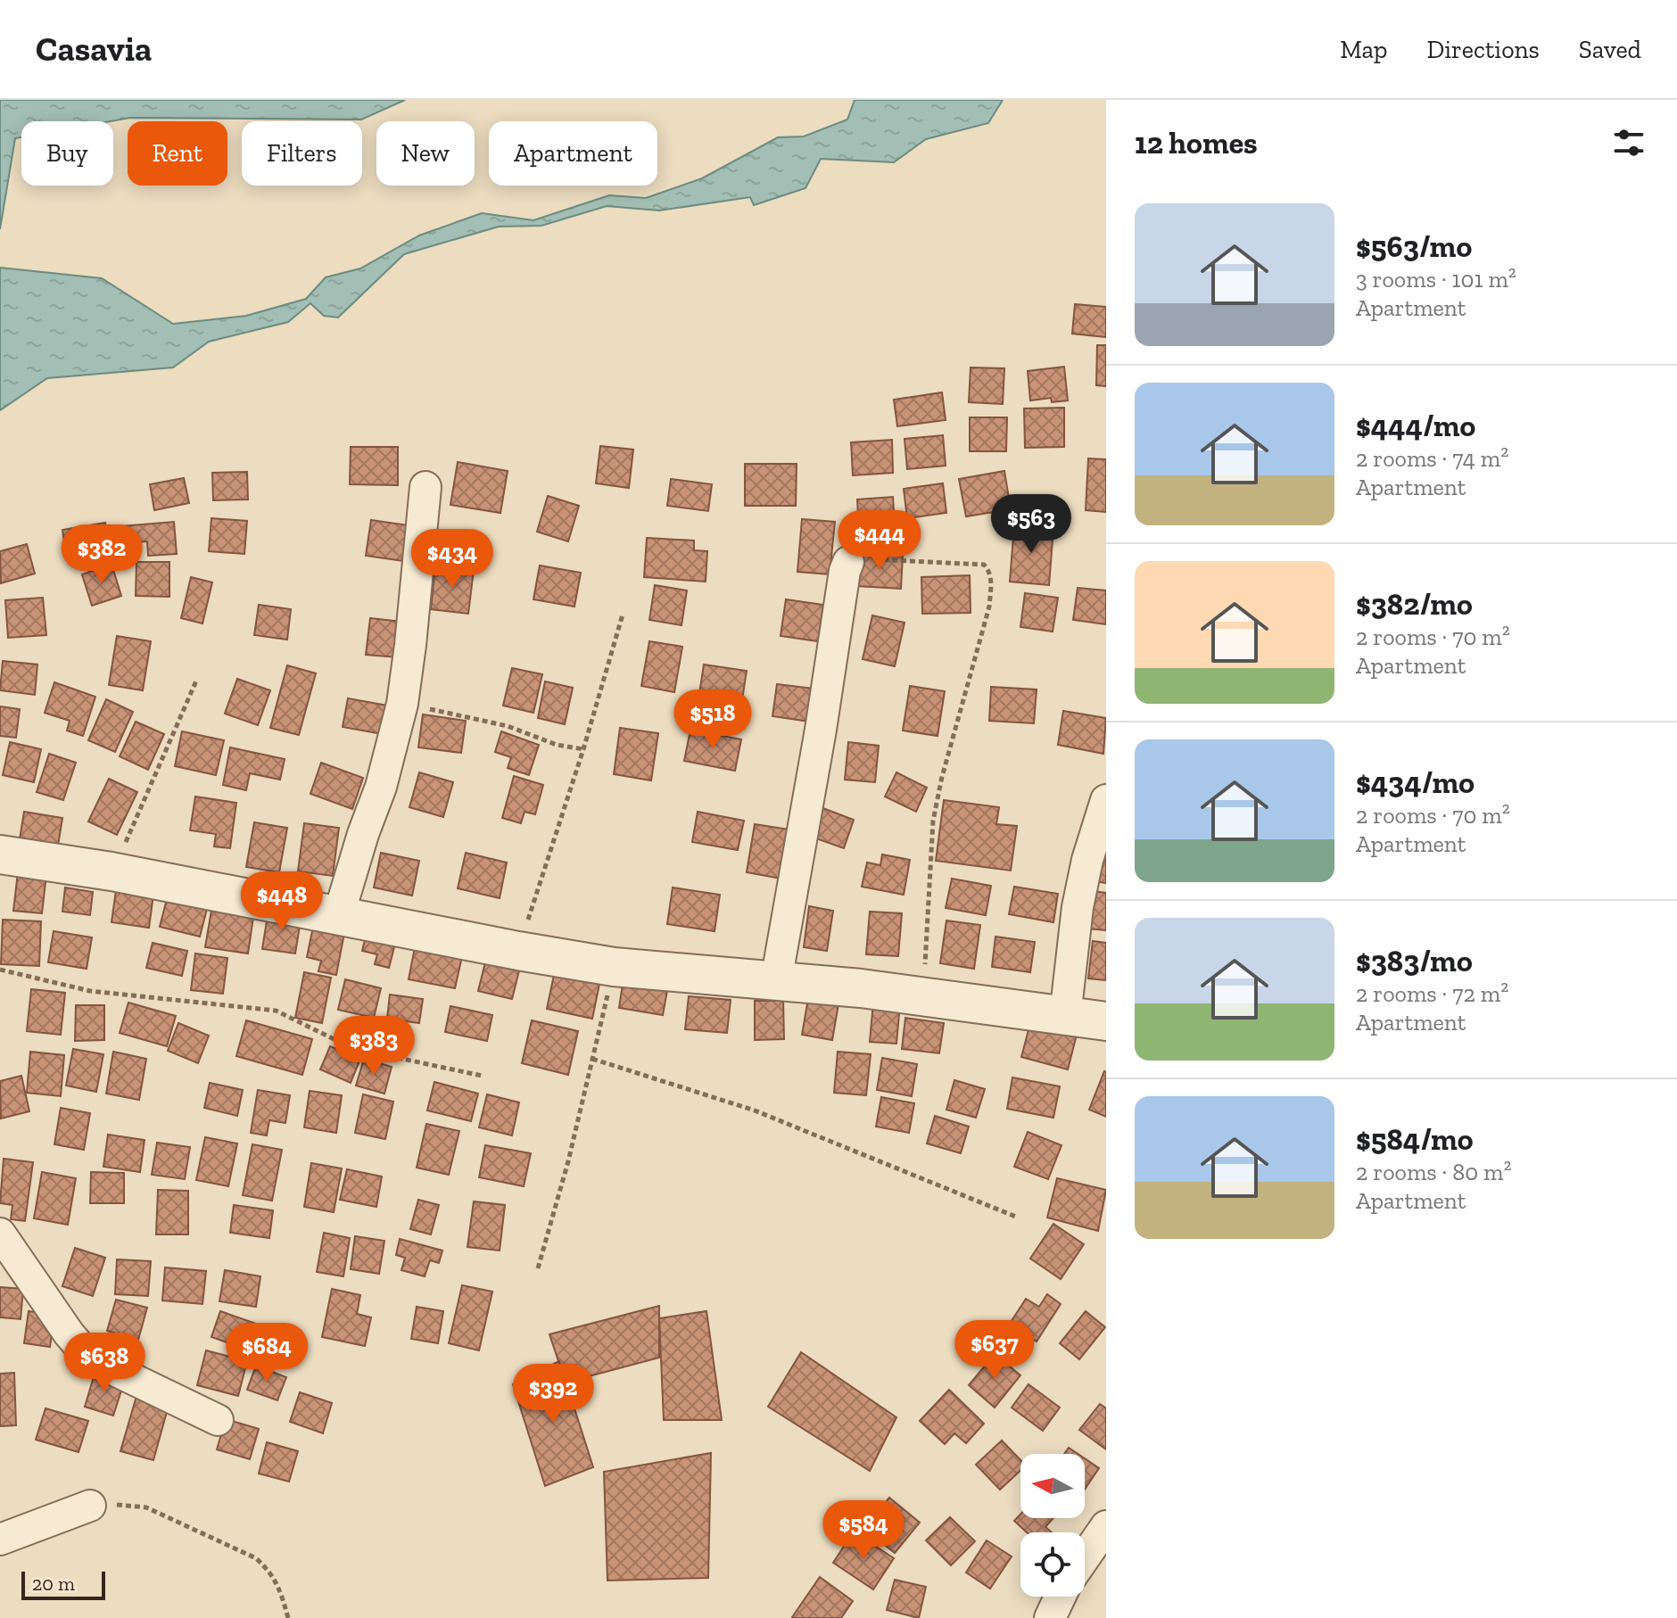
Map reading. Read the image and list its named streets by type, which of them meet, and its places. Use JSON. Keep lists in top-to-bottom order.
{
  "scale_bar": "20 m",
  "north": "left",
  "page": {
    "header": "Casavia",
    "nav": ["Map", "Directions", "Saved"],
    "heading": "12 homes",
    "chip": [
      "Buy",
      "Rent",
      "Filters",
      "New",
      "Apartment"
    ],
    "list": [
      {
        "name": "$563/mo",
        "note": "3 rooms · 101 m² · Apartment"
      },
      {
        "name": "$444/mo",
        "note": "2 rooms · 74 m² · Apartment"
      },
      {
        "name": "$382/mo",
        "note": "2 rooms · 70 m² · Apartment"
      },
      {
        "name": "$434/mo",
        "note": "2 rooms · 70 m² · Apartment"
      },
      {
        "name": "$383/mo",
        "note": "2 rooms · 72 m² · Apartment"
      },
      {
        "name": "$584/mo",
        "note": "2 rooms · 80 m² · Apartment"
      }
    ],
    "price": [
      "$563",
      "$444",
      "$382",
      "$434",
      "$518",
      "$448",
      "$383",
      "$637",
      "$684",
      "$638",
      "$392",
      "$584"
    ],
    "scale": "20 m"
  }
}
